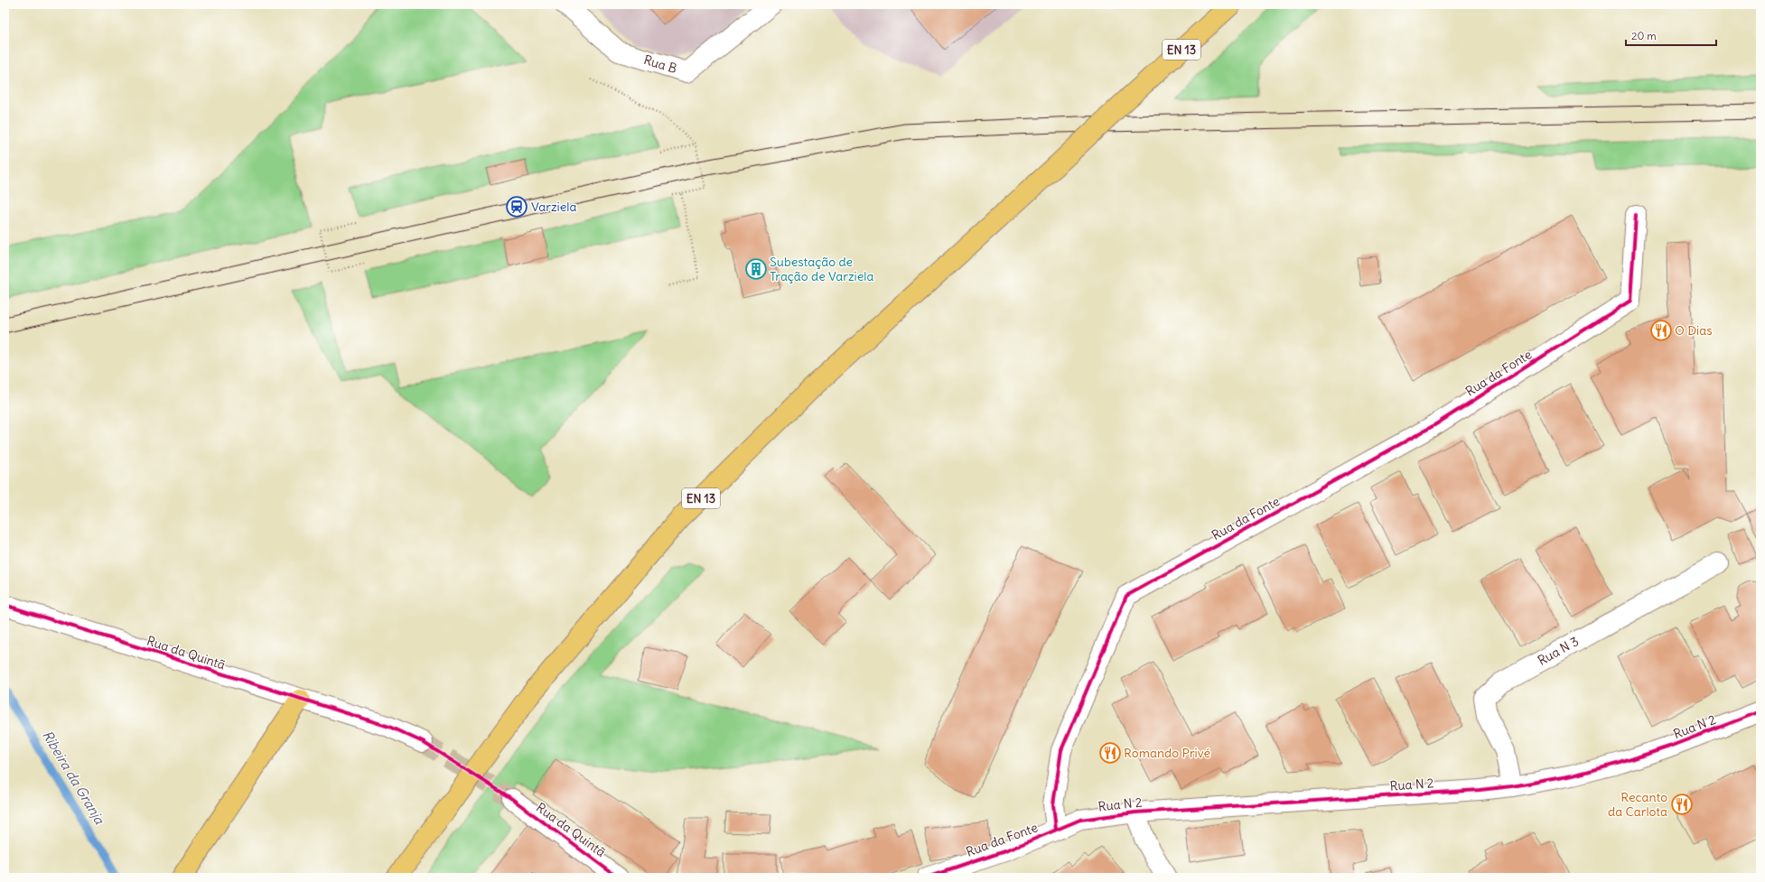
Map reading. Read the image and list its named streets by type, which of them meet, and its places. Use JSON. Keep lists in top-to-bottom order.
{
  "streets": {
    "main road": ["EN 13"],
    "street": [
      "Rua B",
      "Rua da Fonte",
      "Rua N 3",
      "Rua da Quintã",
      "Rua N 2"
    ]
  },
  "crossings": [
    ["Rua da Fonte", "Rua N 2"],
    ["Rua N 3", "Rua N 2"]
  ],
  "water": ["Ribeira da Granja"],
  "places": {
    "station": ["Varziela"],
    "building": ["Subestação de Tração de Varziela"],
    "restaurant": ["O Dias", "Romando Privé", "Recanto da Carlota"]
  },
  "scale_bar": "20 m"
}
